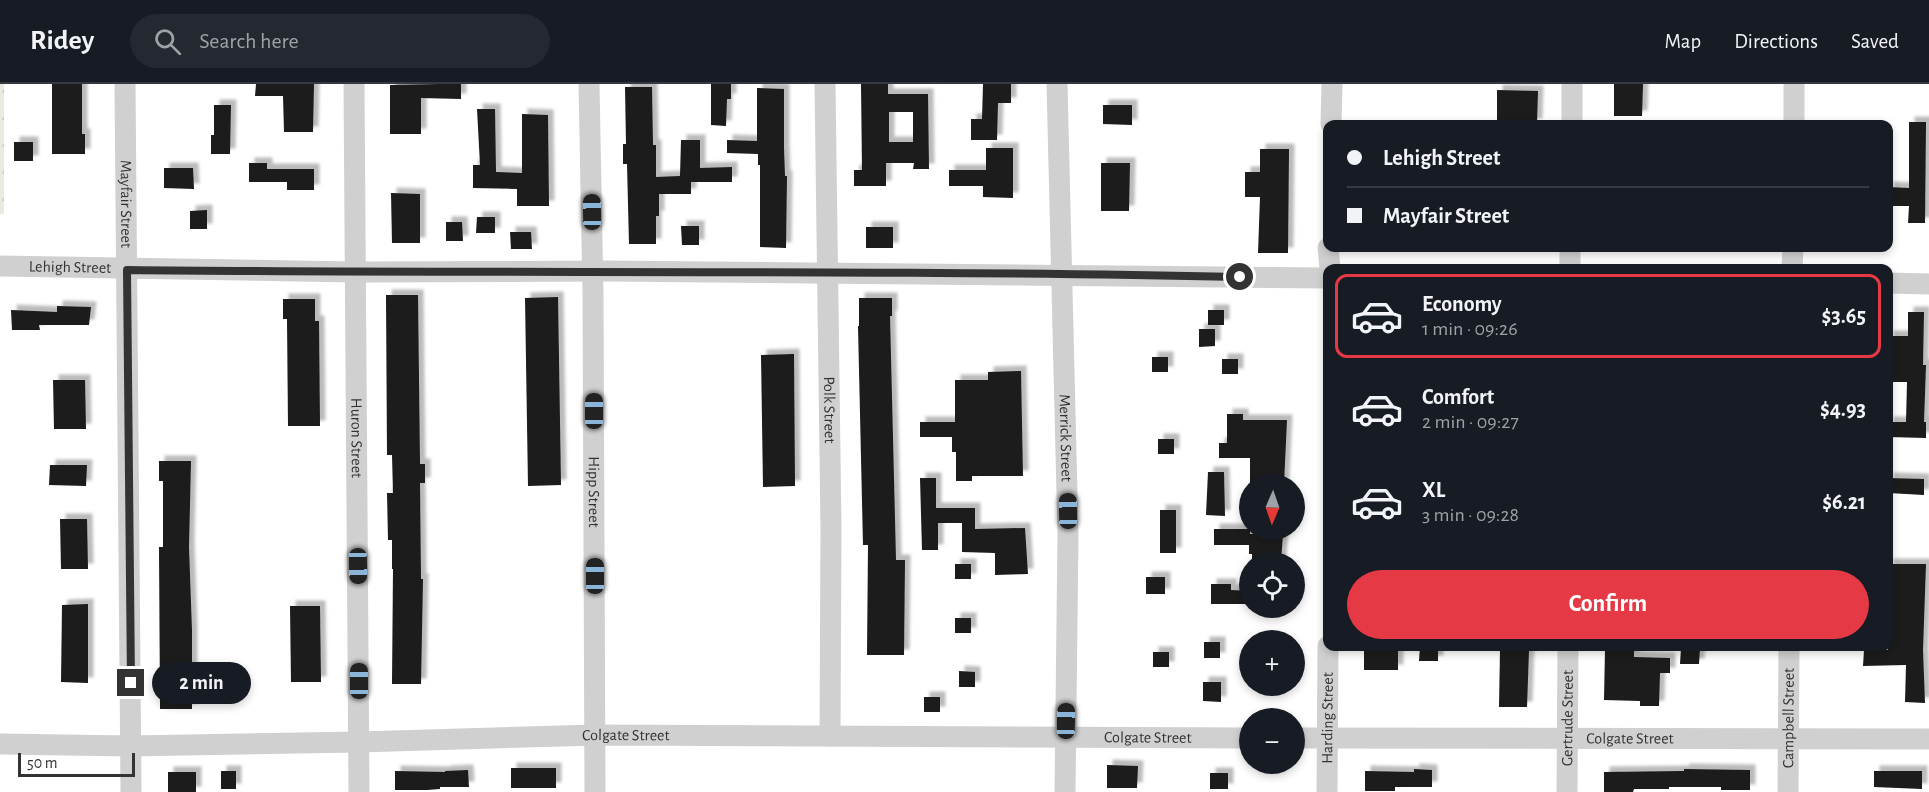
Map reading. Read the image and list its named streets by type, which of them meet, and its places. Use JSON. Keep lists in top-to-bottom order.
{
  "streets": {
    "street": [
      "Mayfair Street",
      "Lehigh Street",
      "Polk Street",
      "Huron Street",
      "Merrick Street",
      "Hipp Street",
      "Harding Street",
      "Gertrude Street",
      "Campbell Street",
      "Colgate Street"
    ]
  },
  "crossings": [
    ["Mayfair Street", "Lehigh Street"],
    ["Mayfair Street", "Colgate Street"],
    ["Lehigh Street", "Polk Street"],
    ["Lehigh Street", "Huron Street"],
    ["Lehigh Street", "Merrick Street"],
    ["Lehigh Street", "Hipp Street"],
    ["Polk Street", "Colgate Street"],
    ["Huron Street", "Colgate Street"],
    ["Merrick Street", "Colgate Street"],
    ["Hipp Street", "Colgate Street"],
    ["Harding Street", "Colgate Street"],
    ["Gertrude Street", "Colgate Street"],
    ["Campbell Street", "Colgate Street"]
  ],
  "scale_bar": "50 m",
  "north": "bottom",
  "page": {
    "header": "Ridey",
    "search": "Search here",
    "nav": ["Map", "Directions", "Saved"],
    "banner": ["Lehigh Street", "Mayfair Street"],
    "list": [
      {
        "name": "Economy",
        "note": "1 min · 09:26",
        "value": "$3.65"
      },
      {
        "name": "Comfort",
        "note": "2 min · 09:27",
        "value": "$4.93"
      },
      {
        "name": "XL",
        "note": "3 min · 09:28",
        "value": "$6.21"
      }
    ],
    "map_buttons": ["+", "−"],
    "buttons": "Confirm",
    "bubble": "2 min",
    "scale": "50 m"
  }
}
